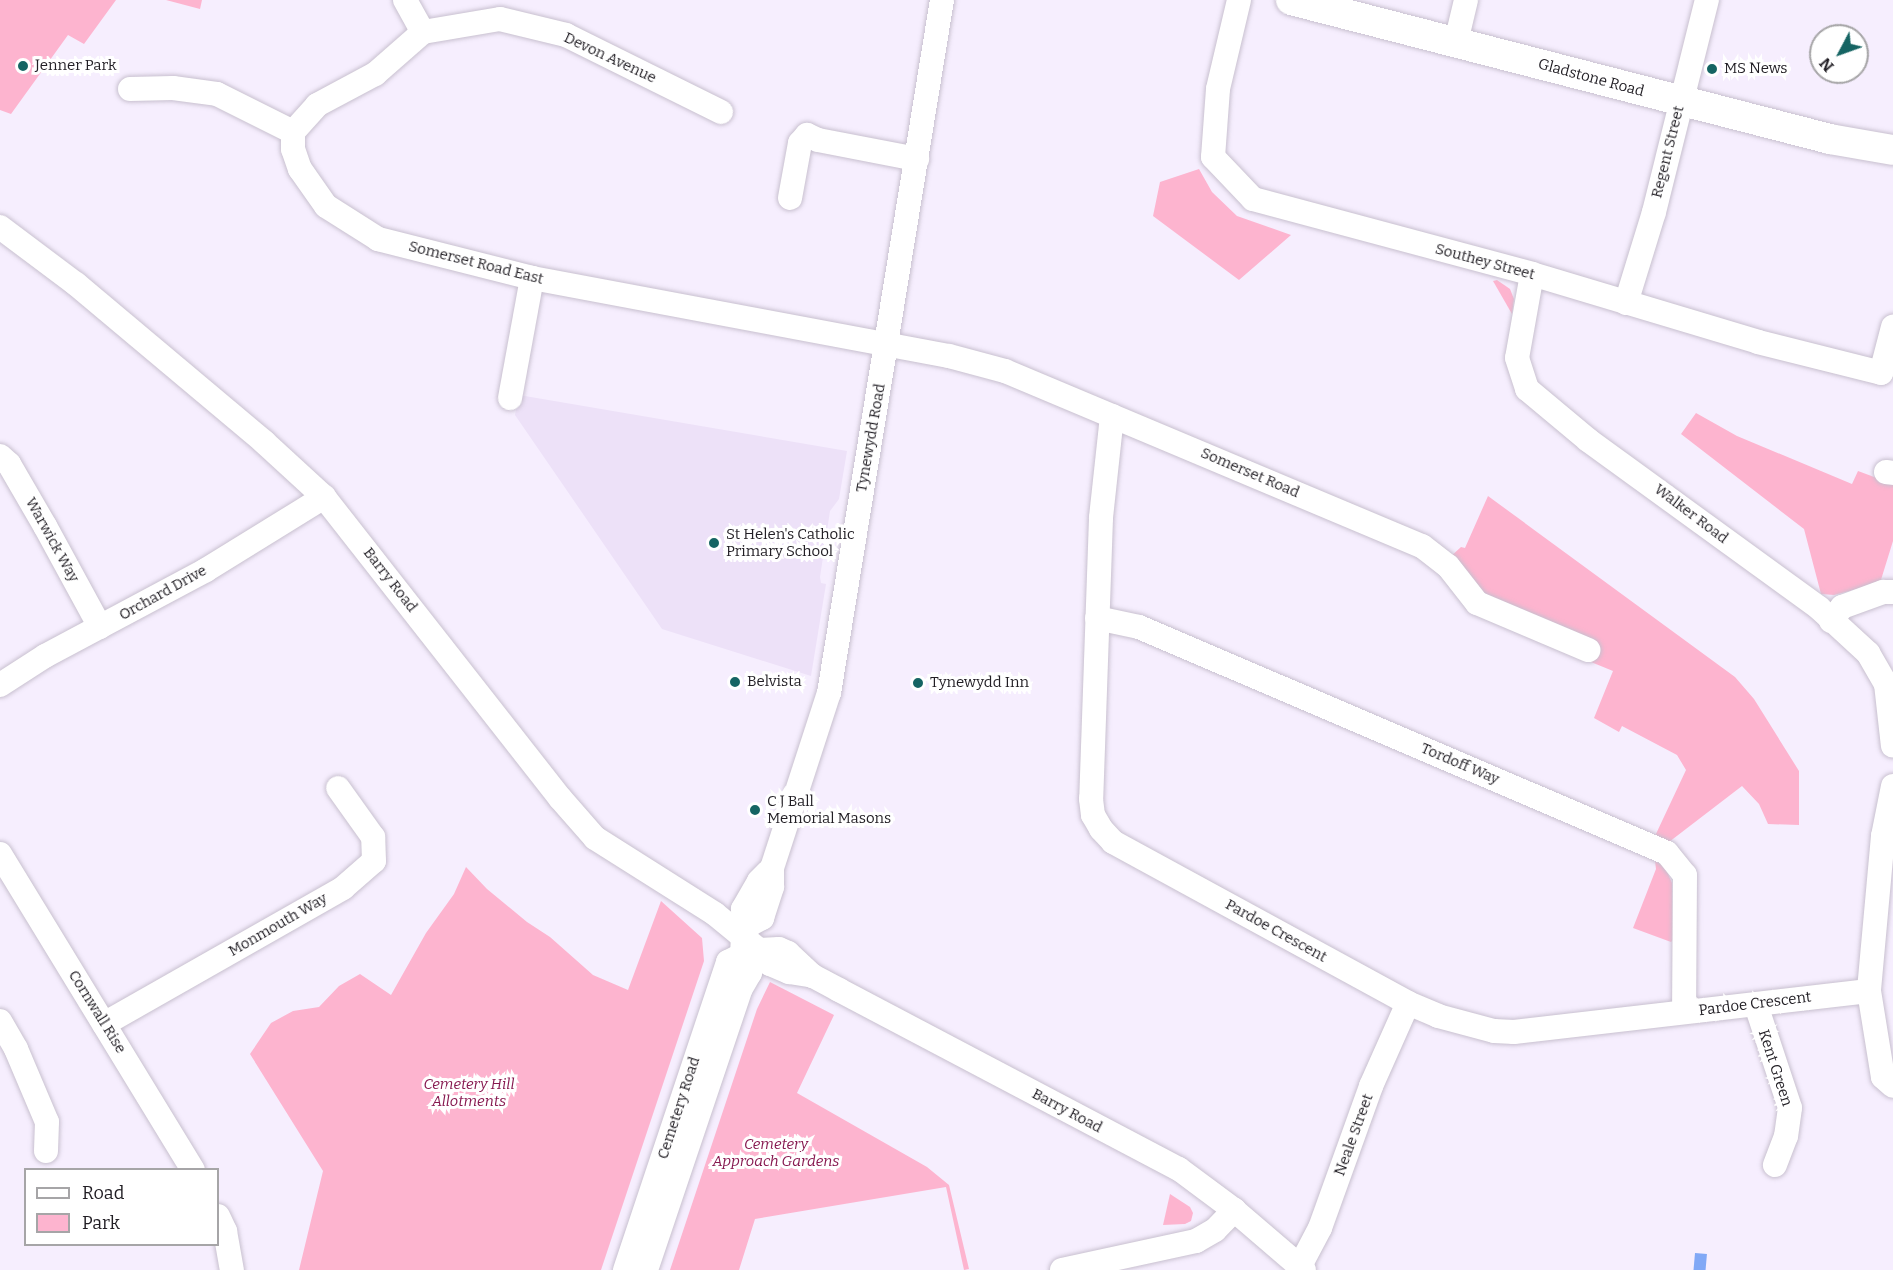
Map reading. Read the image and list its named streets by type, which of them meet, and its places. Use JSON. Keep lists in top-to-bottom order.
{
  "streets": {
    "main road": ["Gladstone Road"],
    "street": [
      "Devon Avenue",
      "Regent Street",
      "Southey Street",
      "Somerset Road East",
      "Tynewydd Road",
      "Somerset Road",
      "Walker Road",
      "Warwick Way",
      "Barry Road",
      "Orchard Drive",
      "Tordoff Way",
      "Monmouth Way",
      "Pardoe Crescent",
      "Cornwall Rise",
      "Kent Green",
      "Cemetery Road",
      "Neale Street"
    ]
  },
  "crossings": [
    ["Gladstone Road", "Regent Street"],
    ["Regent Street", "Southey Street"],
    ["Southey Street", "Walker Road"],
    ["Somerset Road East", "Tynewydd Road"],
    ["Somerset Road East", "Somerset Road"],
    ["Tynewydd Road", "Somerset Road"],
    ["Tynewydd Road", "Barry Road"],
    ["Tynewydd Road", "Cemetery Road"],
    ["Somerset Road", "Pardoe Crescent"],
    ["Warwick Way", "Orchard Drive"],
    ["Barry Road", "Orchard Drive"],
    ["Barry Road", "Cemetery Road"],
    ["Barry Road", "Neale Street"],
    ["Tordoff Way", "Pardoe Crescent"],
    ["Monmouth Way", "Cornwall Rise"],
    ["Pardoe Crescent", "Kent Green"],
    ["Pardoe Crescent", "Neale Street"]
  ],
  "parks": ["Cemetery Hill Allotments", "Cemetery Approach Gardens"],
  "places": [
    "Jenner Park",
    "MS News",
    "St Helen's Catholic Primary School",
    "Belvista",
    "Tynewydd Inn",
    "C J Ball Memorial Masons"
  ],
  "legend": ["Road", "Park"],
  "north": "bottom left"
}
